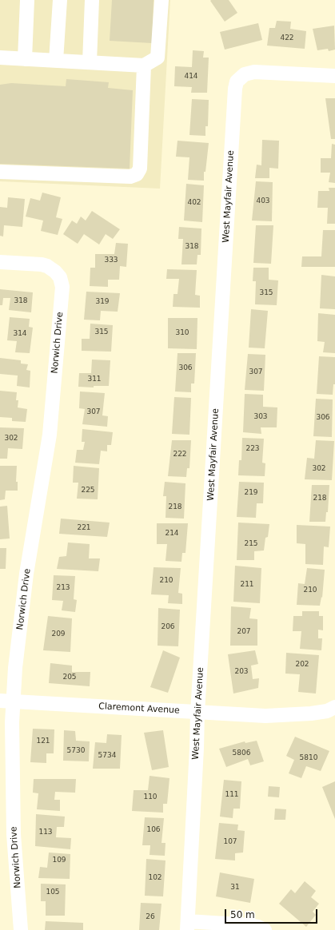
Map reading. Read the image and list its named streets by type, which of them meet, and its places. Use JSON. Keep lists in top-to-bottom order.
{
  "streets": {
    "street": ["West Mayfair Avenue", "Norwich Drive", "Claremont Avenue"]
  },
  "crossings": [
    ["West Mayfair Avenue", "Claremont Avenue"],
    ["Norwich Drive", "Claremont Avenue"]
  ],
  "house_numbers": [
    "422",
    "414",
    "403",
    "402",
    "318",
    "333",
    "315",
    "318",
    "319",
    "315",
    "310",
    "314",
    "306",
    "307",
    "311",
    "307",
    "303",
    "306",
    "302",
    "223",
    "222",
    "302",
    "225",
    "219",
    "218",
    "218",
    "221",
    "214",
    "215",
    "210",
    "211",
    "213",
    "210",
    "206",
    "207",
    "209",
    "202",
    "203",
    "205",
    "121",
    "5730",
    "5806",
    "5734",
    "5810",
    "111",
    "110",
    "106",
    "113",
    "107",
    "109",
    "102",
    "31",
    "105",
    "26"
  ],
  "scale_bar": "50 m"
}
